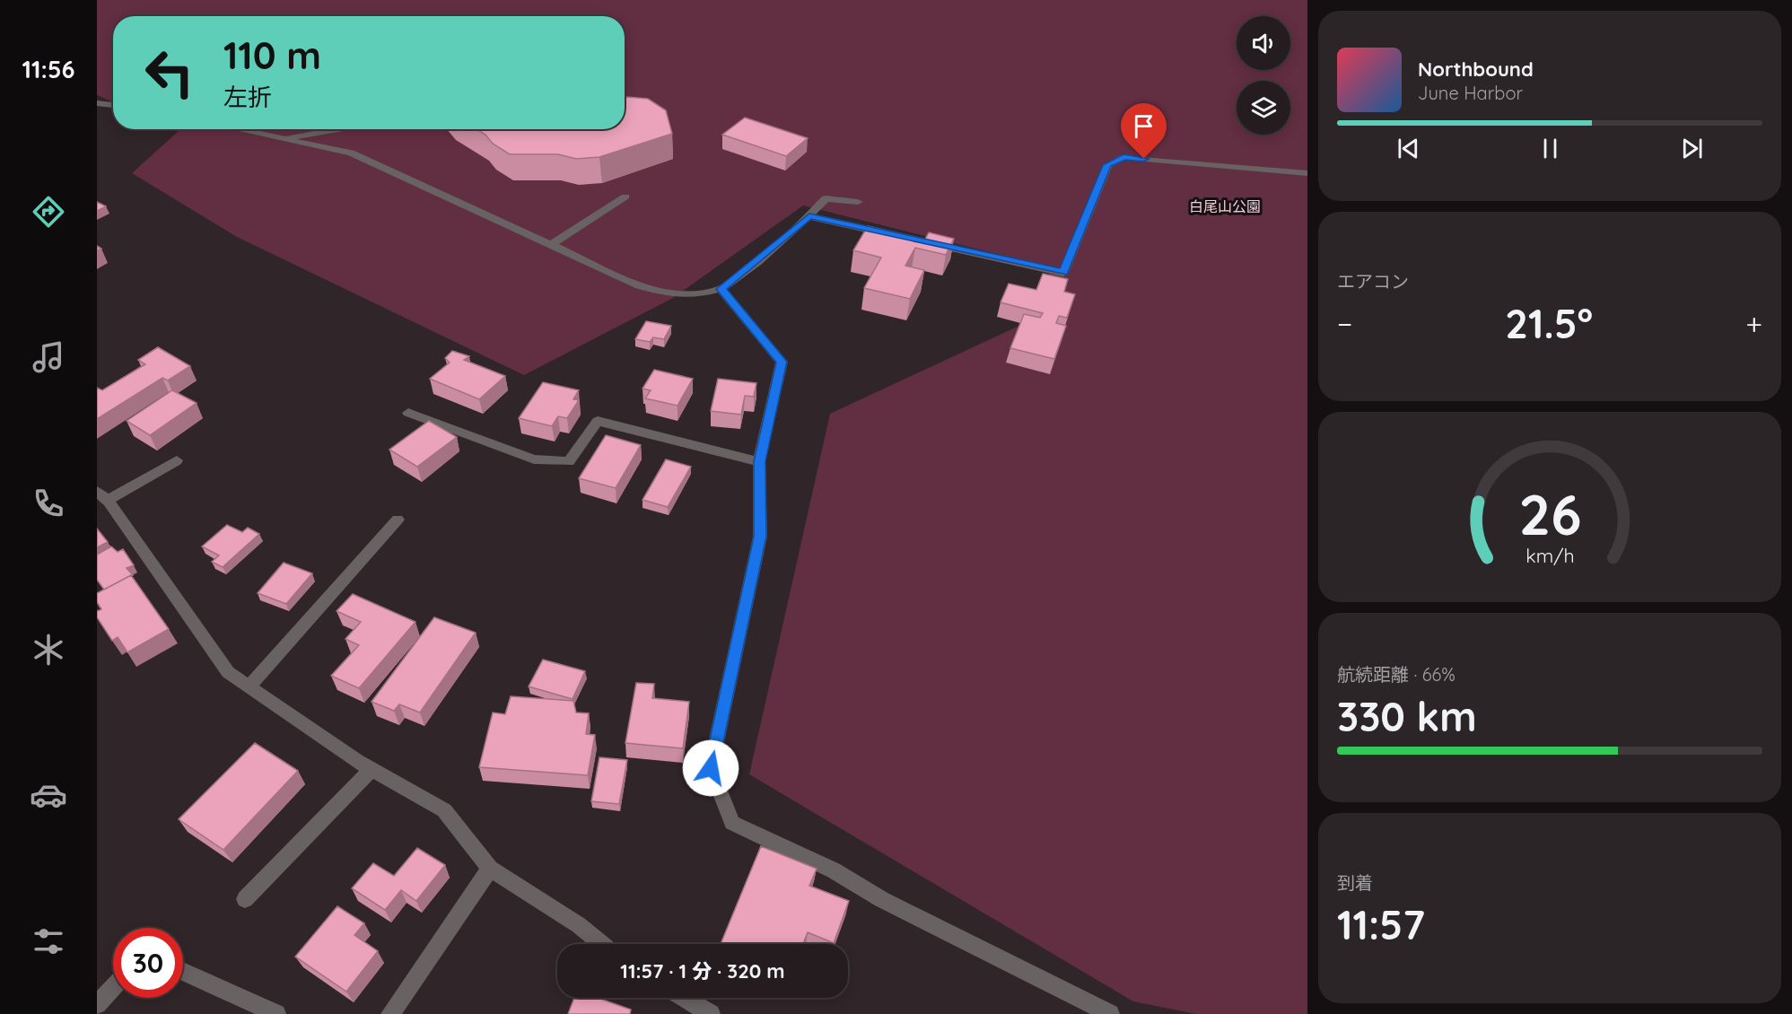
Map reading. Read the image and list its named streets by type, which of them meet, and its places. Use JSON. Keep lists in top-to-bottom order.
{
  "parks": ["白尾山公園"],
  "page": {
    "tabs": "11:56",
    "turn": ["110 m", "左折"],
    "song": ["Northbound", "June Harbor"],
    "tile": [
      "エアコン",
      ["航続距離 · 66%", "330 km"],
      ["到着", "11:57"]
    ],
    "heat": ["−", "21.5°", "+"],
    "limit": "30",
    "trip": "11:57 · 1 分 · 320 m",
    "gauge": ["26", "km/h"]
  }
}
